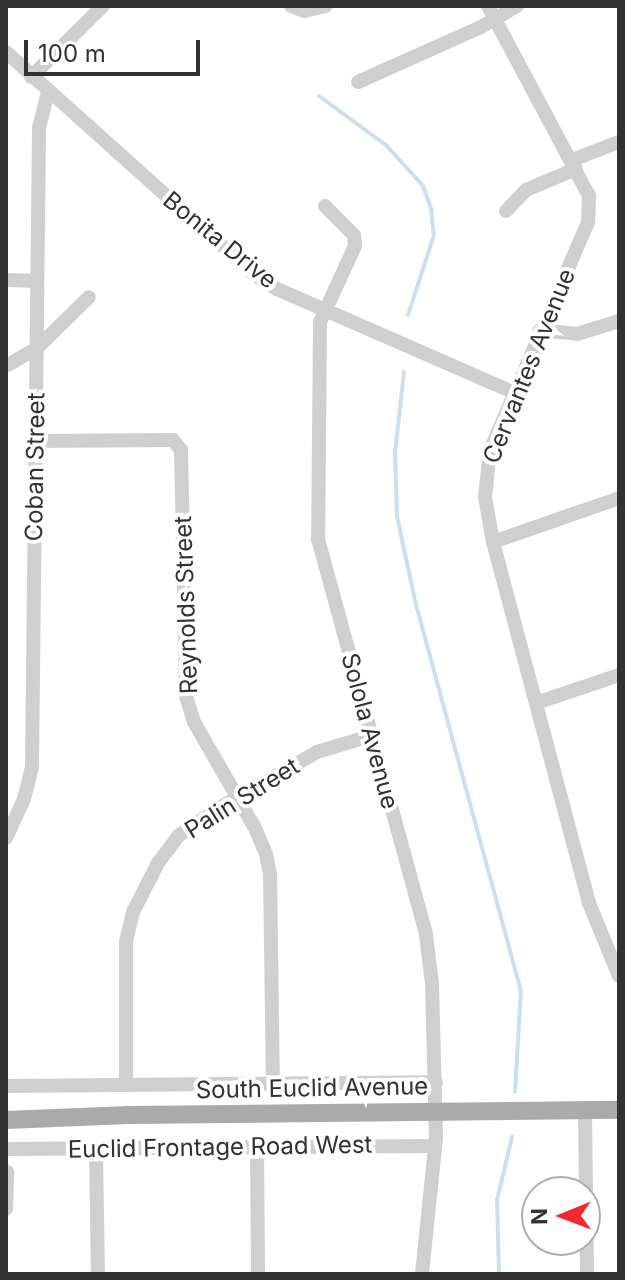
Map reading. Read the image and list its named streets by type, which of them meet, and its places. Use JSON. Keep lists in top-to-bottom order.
{
  "streets": {
    "main road": ["South Euclid Avenue"],
    "street": [
      "Bonita Drive",
      "Cervantes Avenue",
      "Coban Street",
      "Reynolds Street",
      "Solola Avenue",
      "Palin Street",
      "Euclid Frontage Road West"
    ]
  },
  "crossings": [
    ["Bonita Drive", "Cervantes Avenue"],
    ["Bonita Drive", "Coban Street"],
    ["Bonita Drive", "Solola Avenue"],
    ["Coban Street", "Reynolds Street"],
    ["Reynolds Street", "Palin Street"],
    ["Solola Avenue", "Palin Street"],
    ["Solola Avenue", "South Euclid Avenue"],
    ["Solola Avenue", "Euclid Frontage Road West"]
  ],
  "scale_bar": "100 m",
  "north": "left"
}
